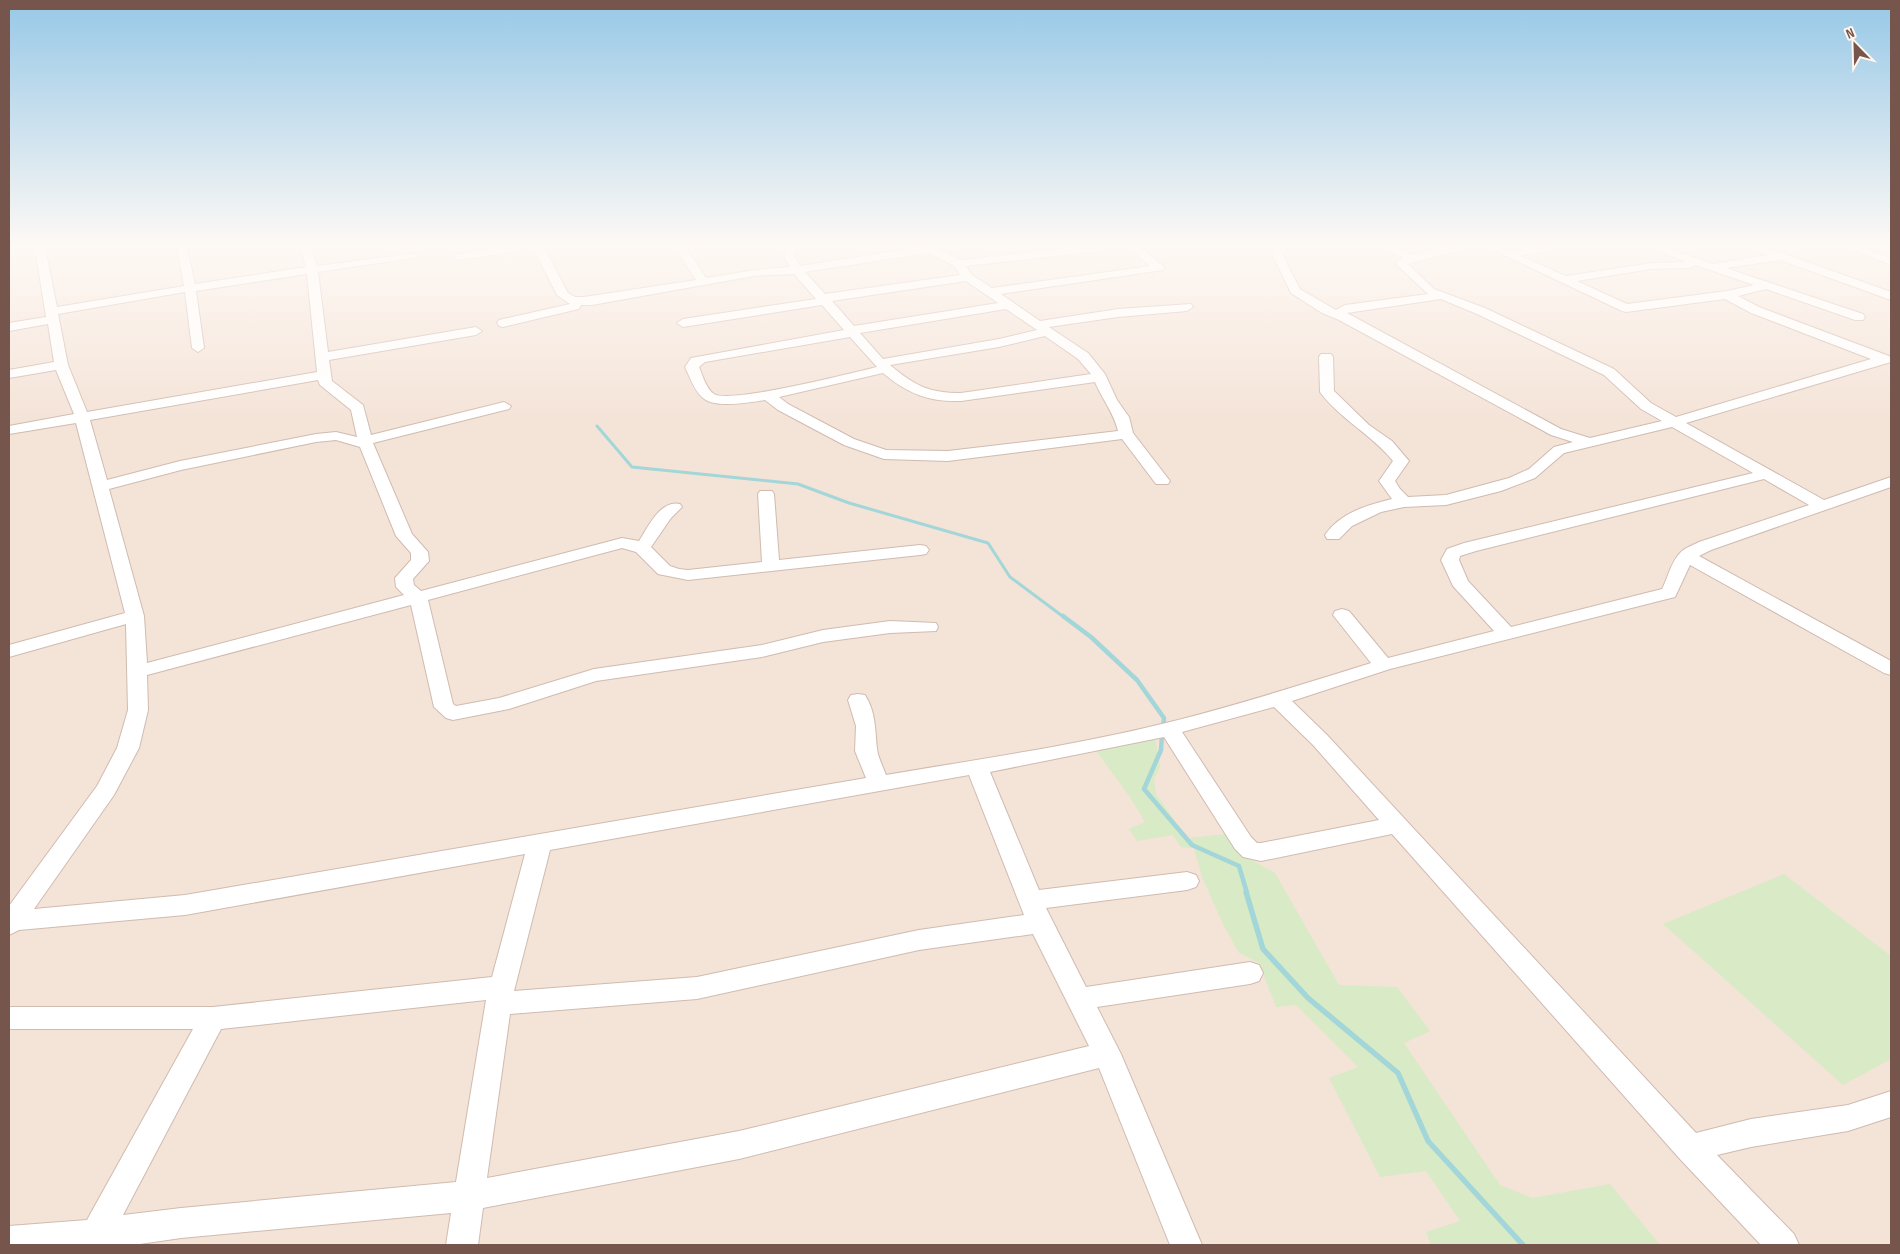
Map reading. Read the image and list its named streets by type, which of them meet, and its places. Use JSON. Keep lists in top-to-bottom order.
{
  "north": "top left"
}
